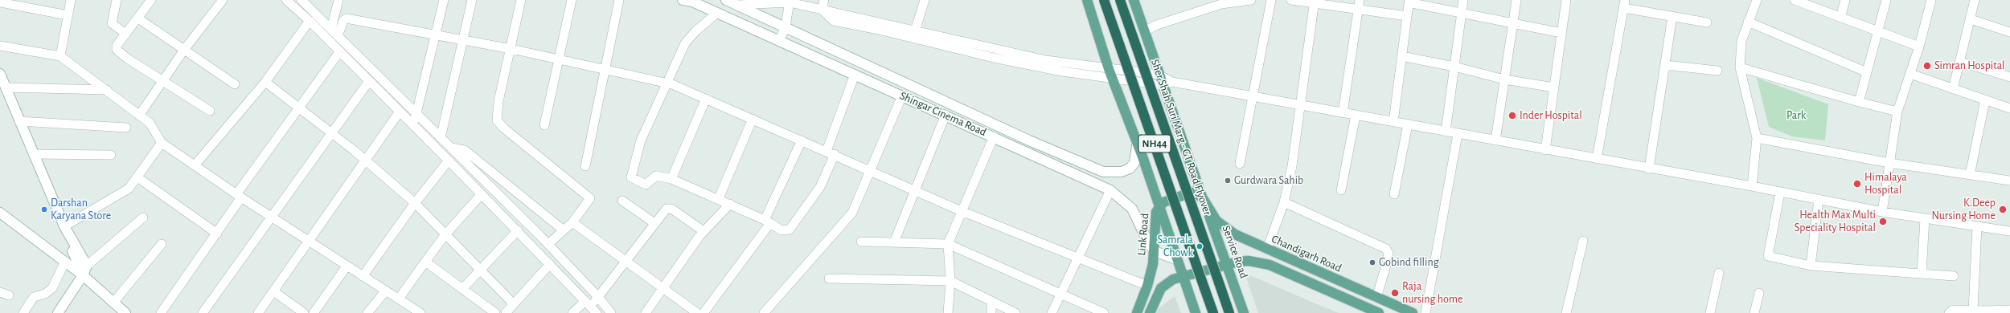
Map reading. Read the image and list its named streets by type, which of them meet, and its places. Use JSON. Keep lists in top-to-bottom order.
{
  "streets": {
    "highway": ["Sher Shah Suri Marg - GT Road Flyover", "NH44"],
    "main road": ["Link Road", "Service Road", "Chandigarh Road"],
    "street": ["Shingar Cinema Road"]
  },
  "crossings": [
    ["Shingar Cinema Road", "Link Road"],
    ["Link Road", "Service Road"],
    ["Link Road", "Chandigarh Road"],
    ["Service Road", "Chandigarh Road"]
  ],
  "parks": ["Park"],
  "places": [
    "Simran Hospital",
    "Inder Hospital",
    "Gurdwara Sahib",
    "Himalaya Hospital",
    "Darshan Karyana Store",
    "K.Deep Nursing Home",
    "Health Max Multi Speciality Hospital",
    "Samrala Chowk",
    "Gobind filling",
    "Raja nursing home"
  ]
}
